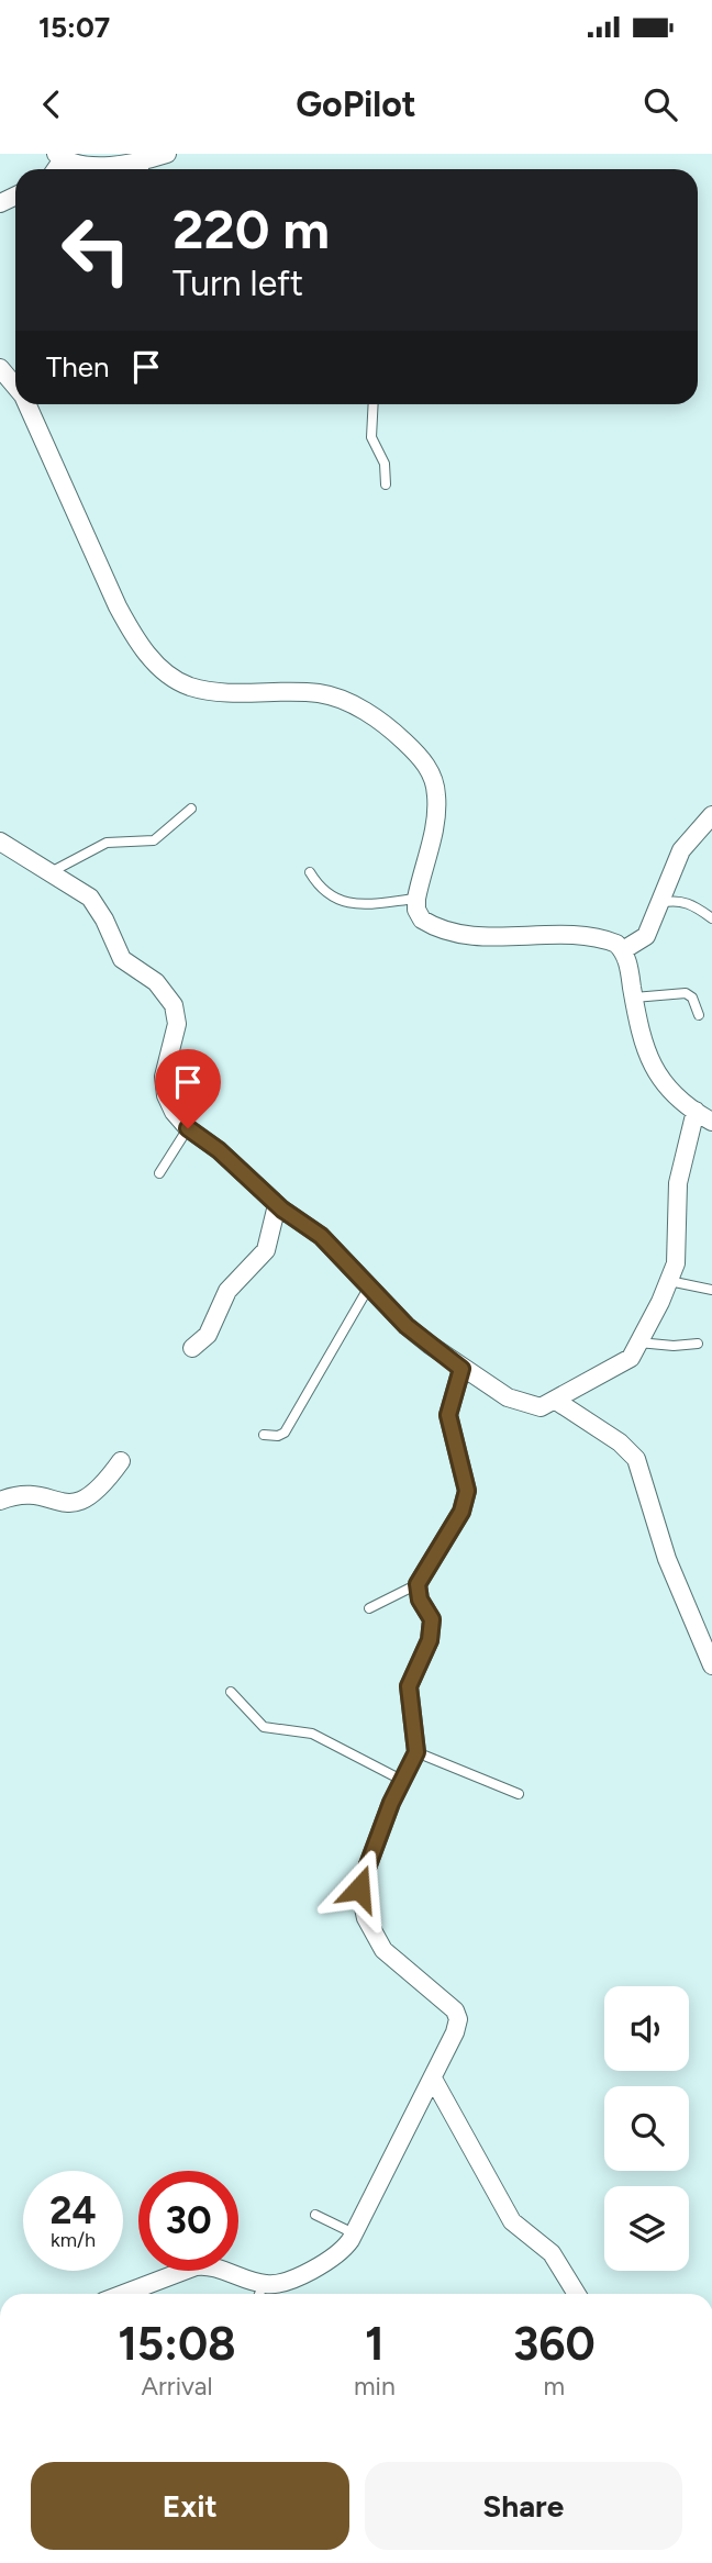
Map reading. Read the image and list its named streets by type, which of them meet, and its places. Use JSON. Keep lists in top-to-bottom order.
{
  "page": {
    "status": "15:07",
    "header": "GoPilot",
    "turn": ["220 m", "Turn left"],
    "then": "Then",
    "speed": "24 km/h",
    "limit": "30",
    "eta": [
      "15:08",
      "Arrival",
      "1",
      "min",
      "360",
      "m"
    ],
    "buttons": ["Exit", "Share"]
  }
}
